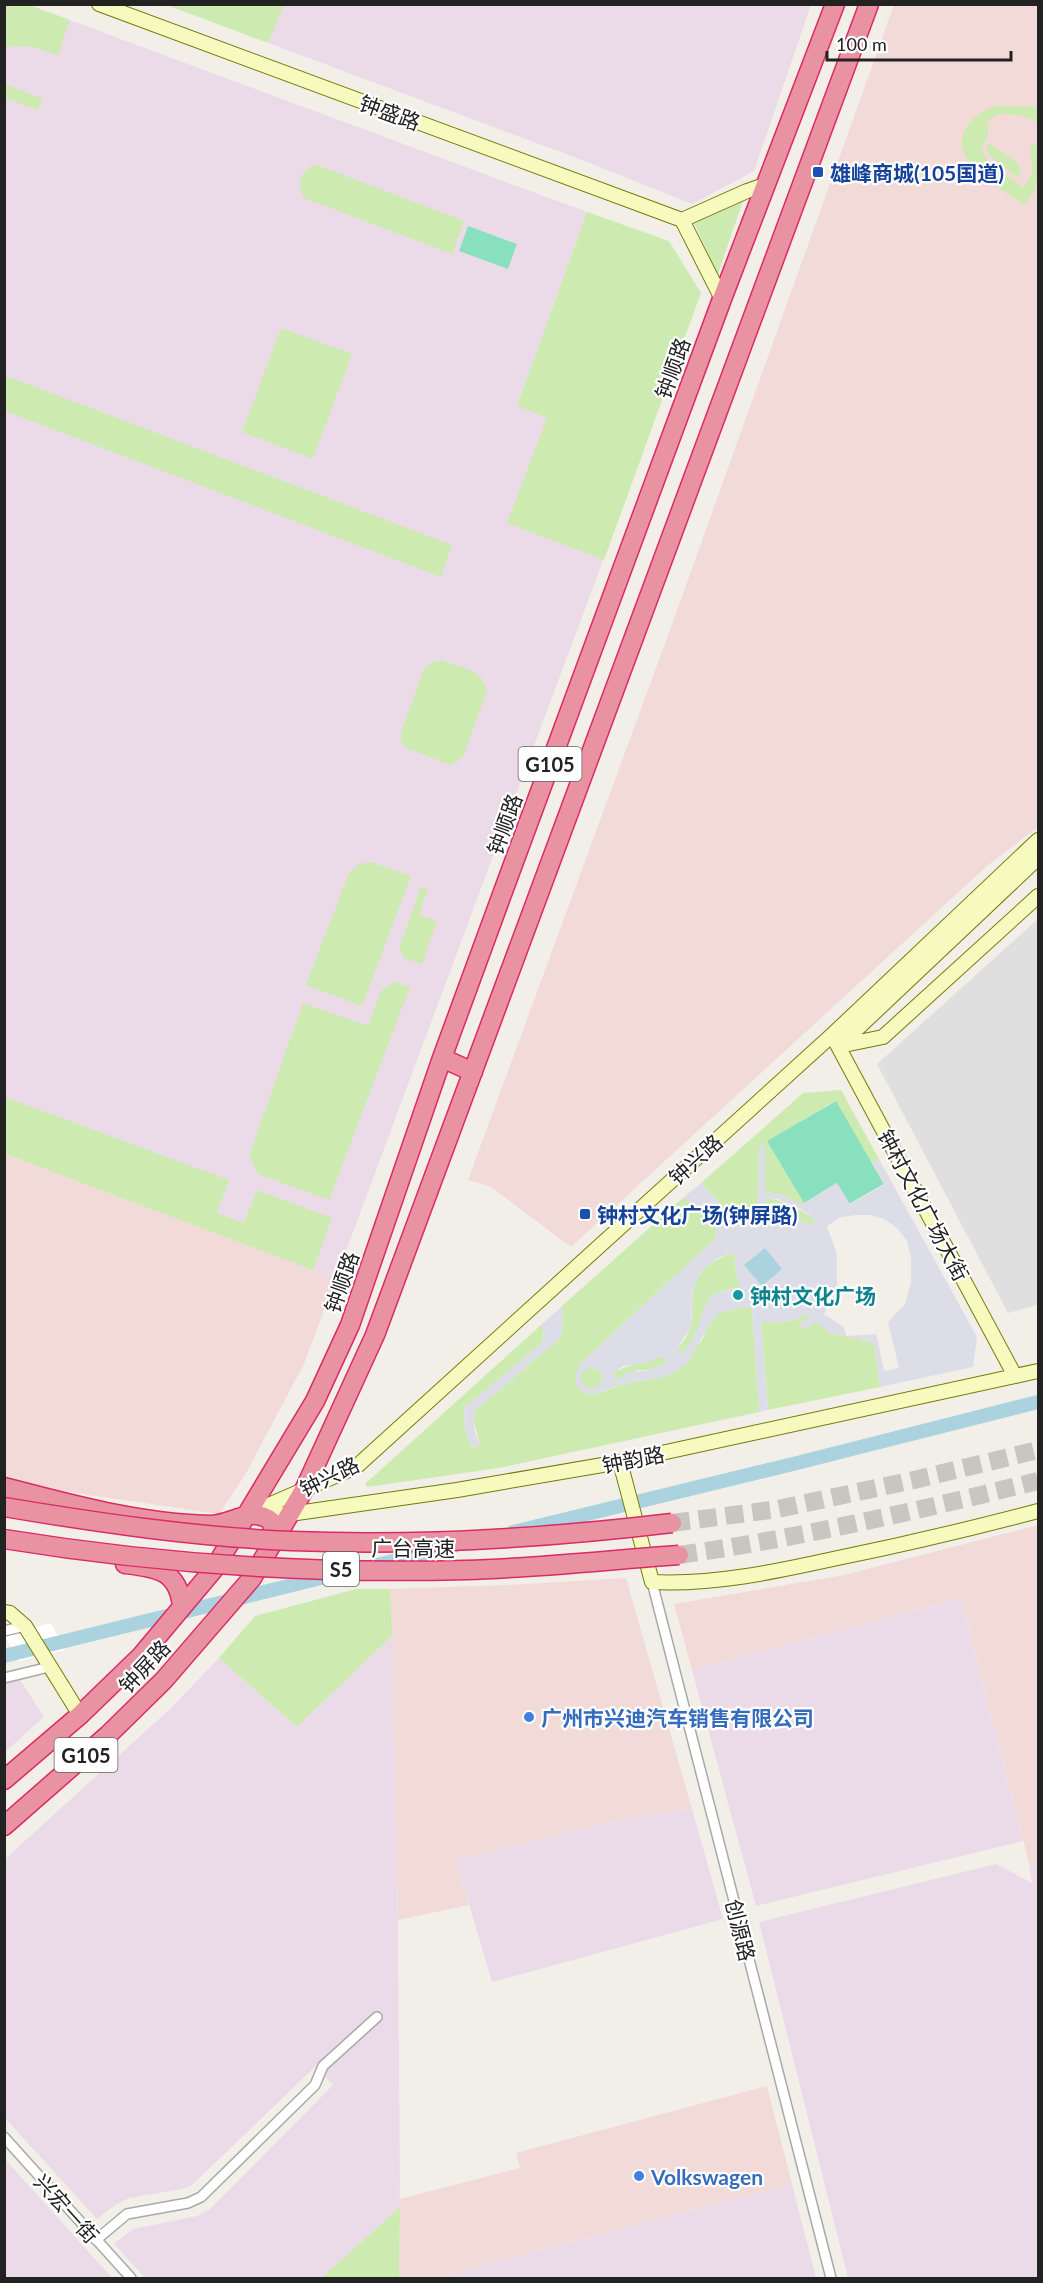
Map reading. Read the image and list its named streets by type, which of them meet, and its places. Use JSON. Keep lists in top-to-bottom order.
{
  "streets": {
    "highway": [
      "钟顺路",
      "G105",
      "广台高速",
      "S5",
      "钟屏路"
    ],
    "main road": [
      "钟盛路",
      "钟兴路",
      "钟村文化广场大街",
      "钟韵路"
    ],
    "street": ["创源路", "兴宏一街"]
  },
  "crossings": [
    ["钟顺路", "钟兴路"],
    ["钟顺路", "钟韵路"],
    ["钟顺路", "钟屏路"],
    ["G105", "钟兴路"],
    ["G105", "钟韵路"],
    ["G105", "钟屏路"],
    ["钟兴路", "钟村文化广场大街"],
    ["钟兴路", "钟韵路"],
    ["钟兴路", "钟屏路"],
    ["钟村文化广场大街", "钟韵路"],
    ["钟韵路", "钟屏路"]
  ],
  "places": {
    "transit": ["雄峰商城(105国道)", "钟村文化广场(钟屏路)"],
    "other": ["钟村文化广场", "广州市兴迪汽车销售有限公司", "Volkswagen"]
  },
  "scale_bar": "100 m"
}
